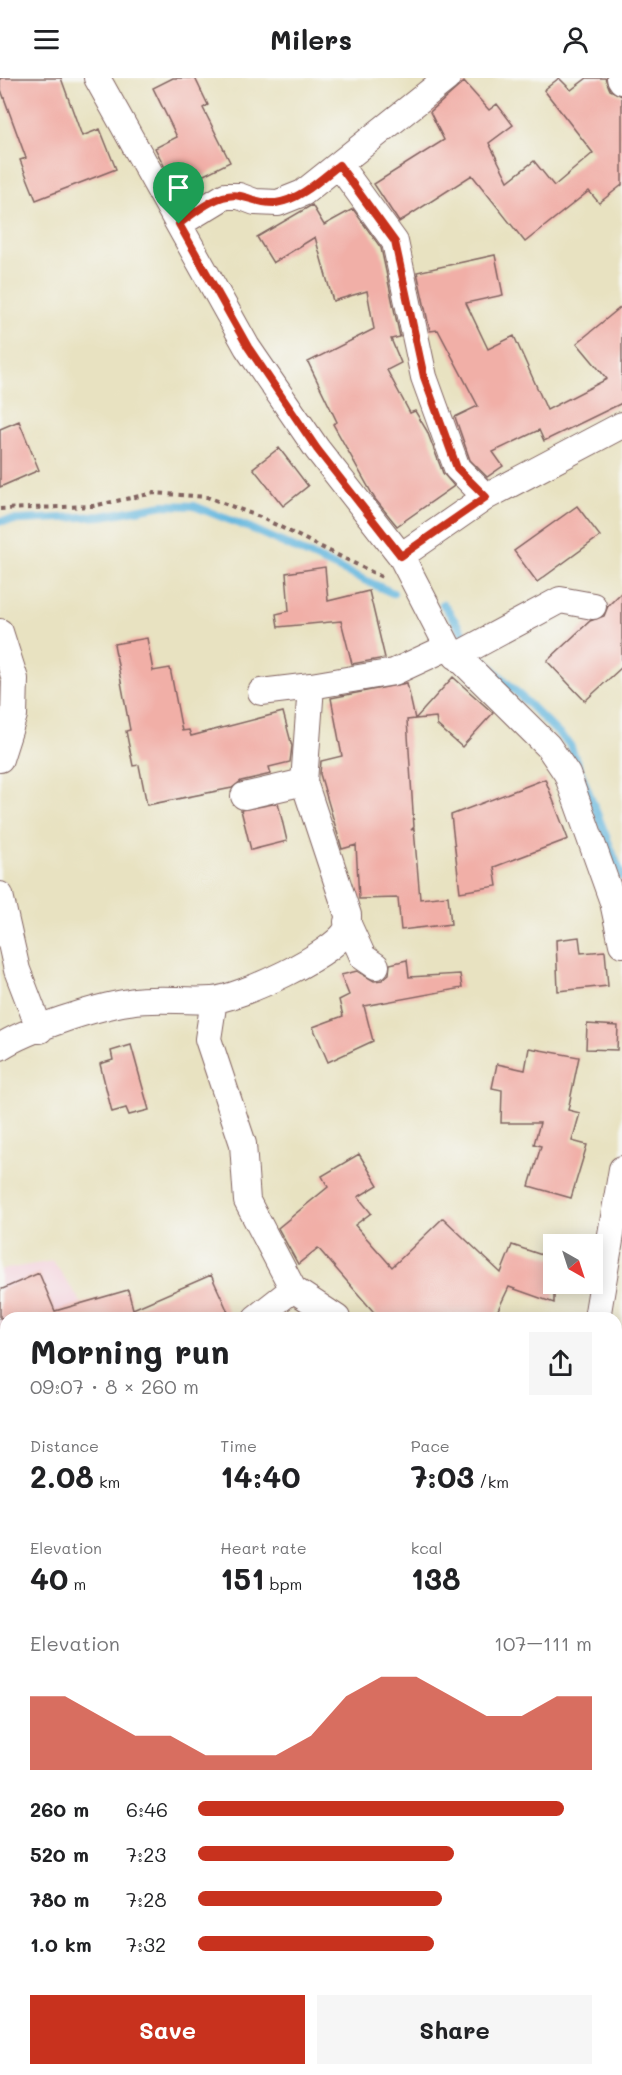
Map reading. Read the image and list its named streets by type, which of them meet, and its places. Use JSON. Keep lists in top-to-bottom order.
{
  "north": "bottom right",
  "page": {
    "header": "Milers",
    "heading": ["Morning run", "09:07 · 8 × 260 m"],
    "stats": [
      ["Distance", "2.08 km"],
      ["Time", "14:40"],
      ["Pace", "7:03 /km"],
      ["Elevation", "40 m"],
      ["Heart rate", "151 bpm"],
      ["kcal", "138"]
    ],
    "chart": ["Elevation", "107–111 m"],
    "list": [
      {
        "name": "260 m",
        "note": "6:46"
      },
      {
        "name": "520 m",
        "note": "7:23"
      },
      {
        "name": "780 m",
        "note": "7:28"
      },
      {
        "name": "1.0 km",
        "note": "7:32"
      }
    ],
    "buttons": ["Save", "Share"]
  }
}
